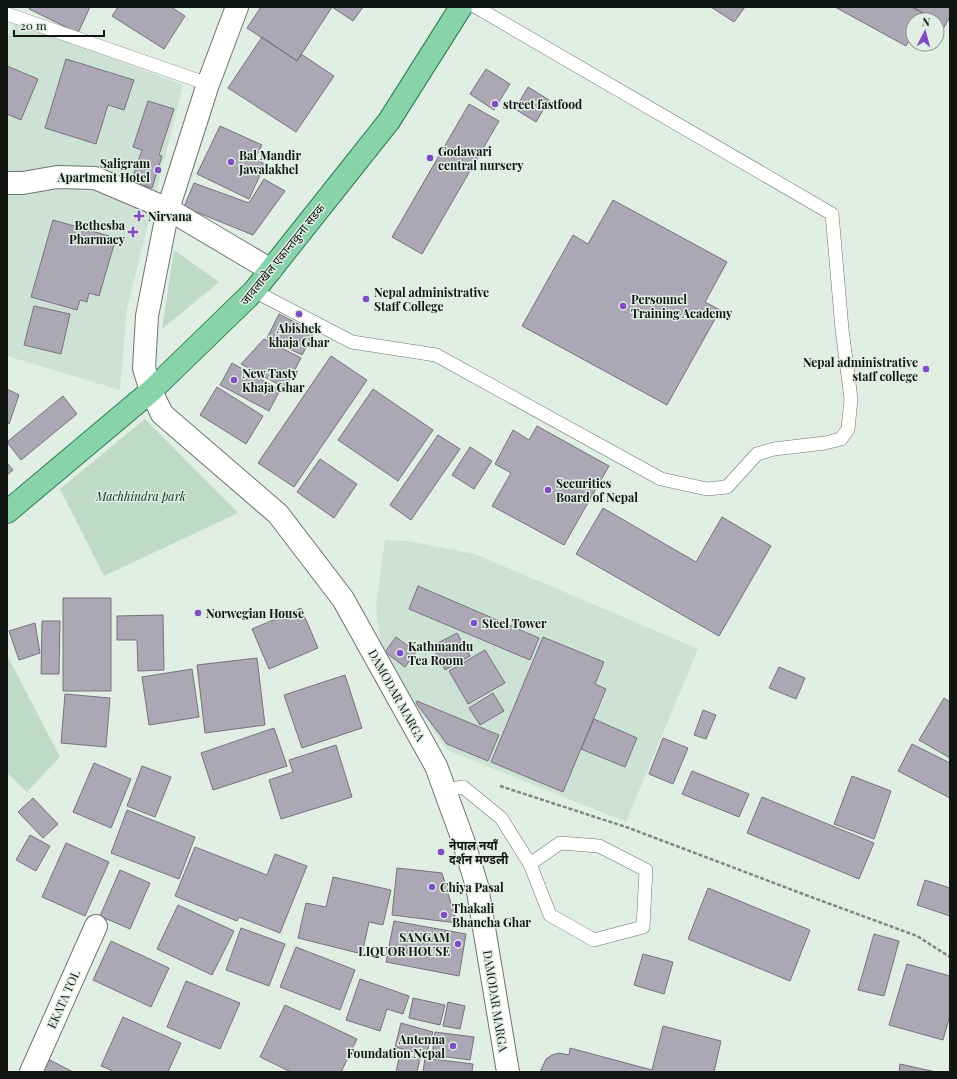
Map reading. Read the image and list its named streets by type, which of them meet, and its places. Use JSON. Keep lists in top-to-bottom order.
{
  "streets": {
    "main road": ["जावलाखेल एकान्तकुना सडक"],
    "street": ["DAMODAR MARGA", "EKATA TOL"]
  },
  "crossings": [
    ["जावलाखेल एकान्तकुना सडक", "DAMODAR MARGA"]
  ],
  "parks": ["Machhindra park"],
  "places": {
    "other": [
      "street fastfood",
      "Godawari central nursery",
      "Bal Mandir Jawalakhel",
      "Saligram Apartment Hotel",
      "Nepal administrative Staff College",
      "Personnel Training Academy",
      "Abishek khaja Ghar",
      "Nepal administrative staff college",
      "New Tasty Khaja Ghar",
      "Securities Board of Nepal",
      "Norwegian House",
      "Steel Tower",
      "Kathmandu Tea Room",
      "नेपाल नयाँ दर्शन मण्डली",
      "Chiya Pasal",
      "Thakali Bhancha Ghar",
      "SANGAM LIQUOR HOUSE",
      "Antenna Foundation Nepal"
    ],
    "health": ["Nirvana", "Bethesba Pharmacy"]
  },
  "scale_bar": "20 m",
  "north": "top"
}
